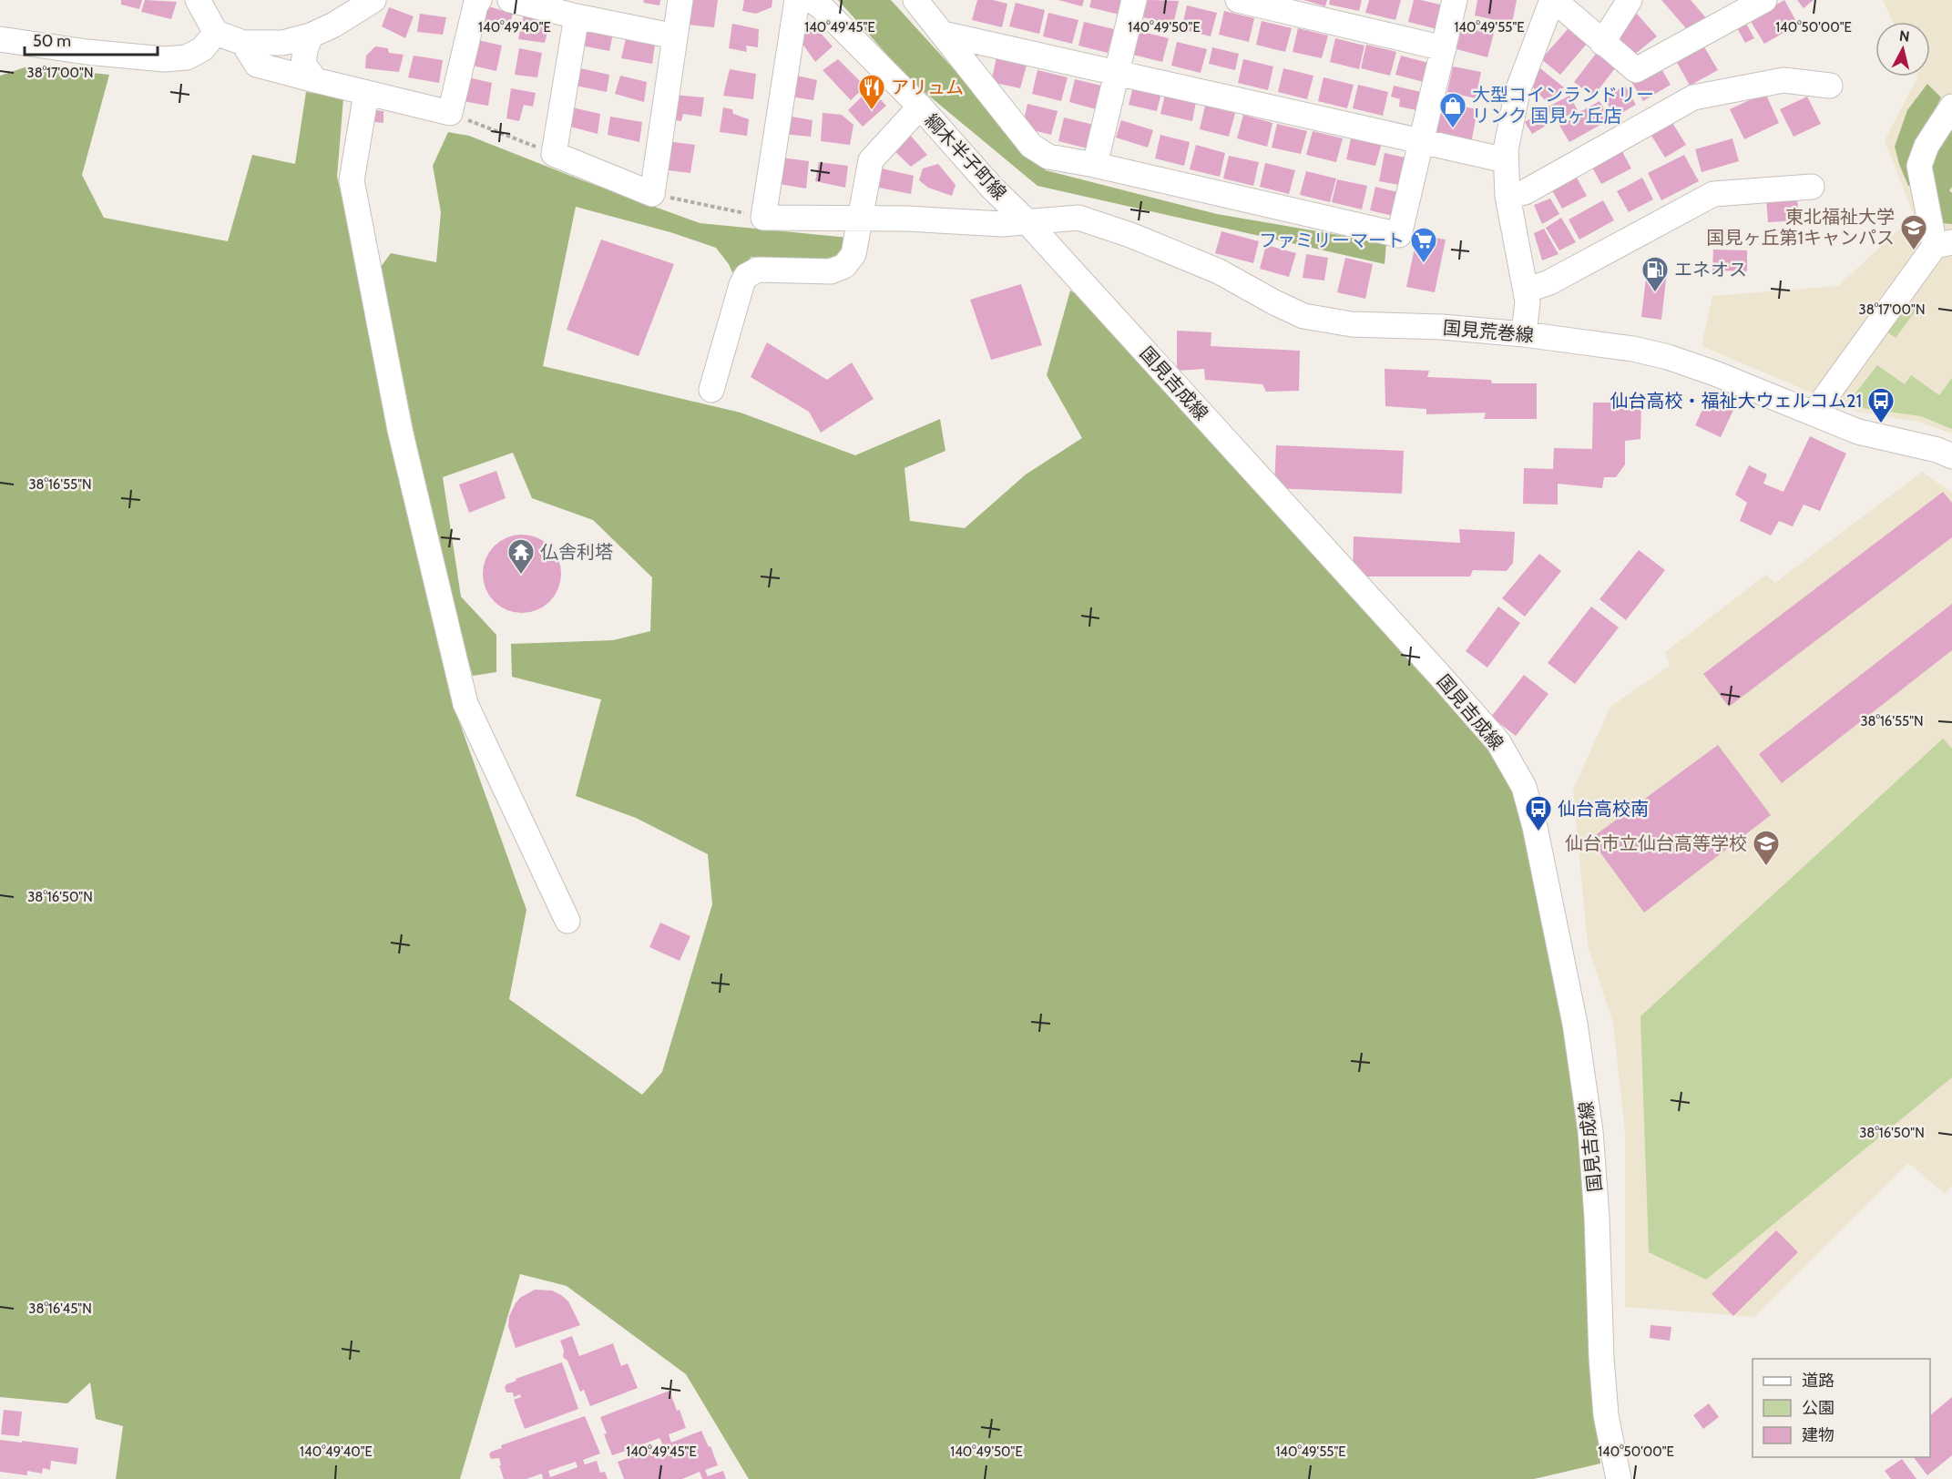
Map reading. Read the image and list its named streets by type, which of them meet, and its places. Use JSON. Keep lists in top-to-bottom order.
{
  "streets": {
    "street": ["綱木半子町線", "国見荒巻線", "国見吉成線"]
  },
  "crossings": [
    ["綱木半子町線", "国見荒巻線"],
    ["綱木半子町線", "国見吉成線"],
    ["国見荒巻線", "国見吉成線"]
  ],
  "places": {
    "restaurant": ["アリュム"],
    "shop": ["大型コインランドリー リンク 国見ヶ丘店"],
    "school or university": ["東北福祉大学 国見ヶ丘第1キャンパス", "仙台市立仙台高等学校"],
    "supermarket": ["ファミリーマート"],
    "fuel station": ["エネオス"],
    "bus stop": ["仙台高校・福祉大ウェルコム21", "仙台高校南"],
    "temple": ["仏舎利塔"]
  },
  "legend": ["道路", "公園", "建物"],
  "scale_bar": "50 m",
  "north": "top",
  "coordinates": [
    "140°49'40\"E",
    "140°49'45\"E",
    "140°49'50\"E",
    "140°49'55\"E",
    "140°50'00\"E",
    "38°17'00\"N",
    "38°16'55\"N",
    "38°16'50\"N",
    "38°16'45\"N"
  ]
}
